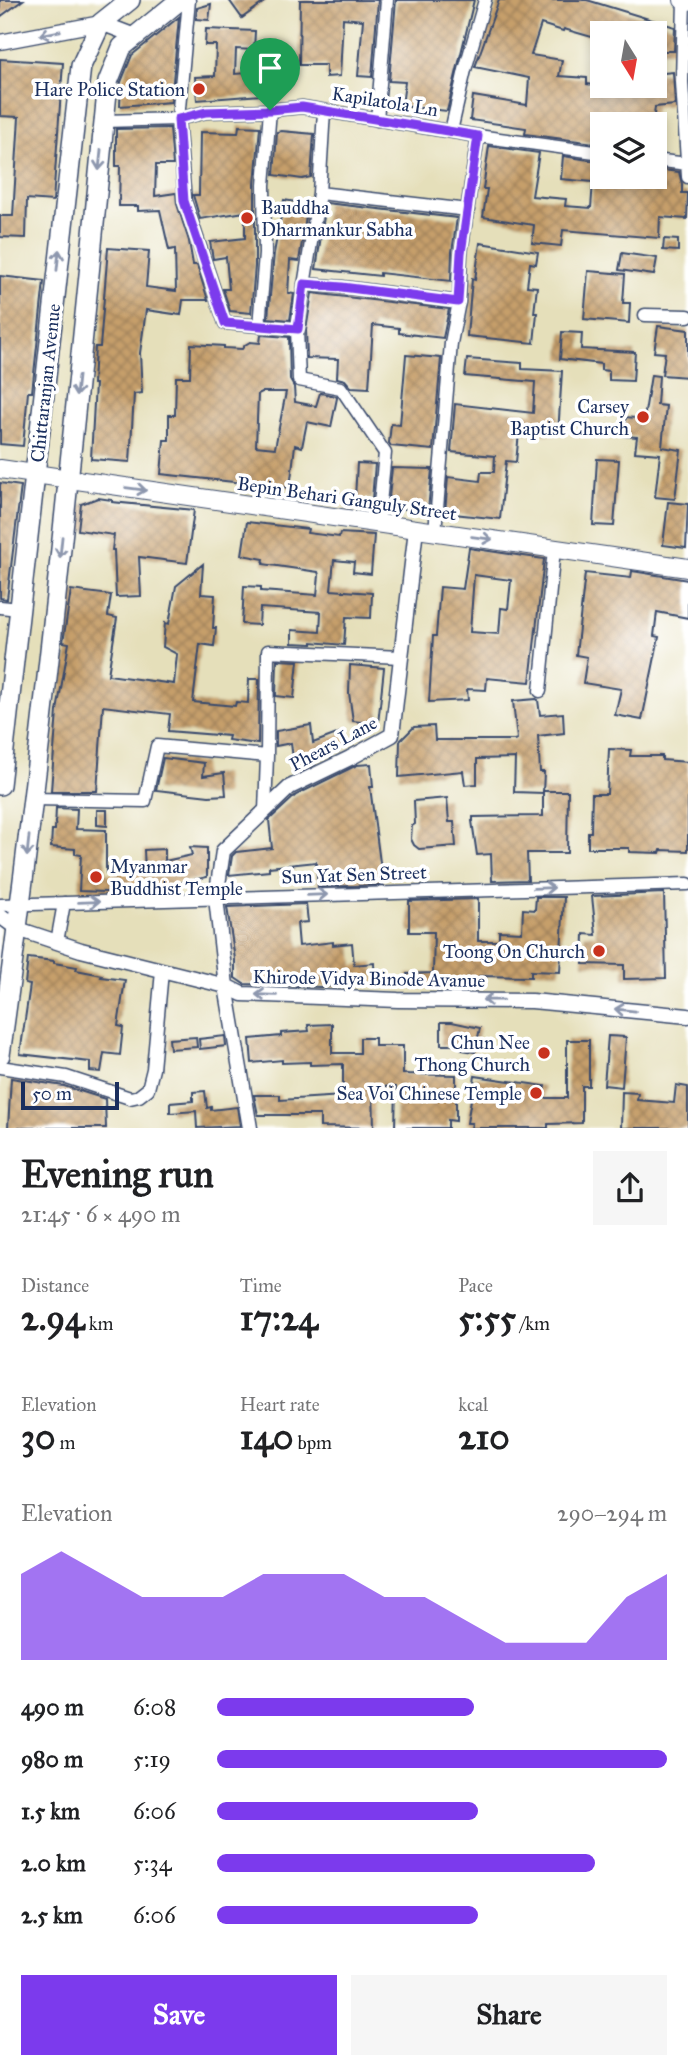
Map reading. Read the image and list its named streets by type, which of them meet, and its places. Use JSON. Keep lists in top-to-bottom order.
{
  "streets": {
    "main road": ["Chittaranjan Avenue", "Bepin Behari Ganguly Street"],
    "street": [
      "Kapilatola Ln",
      "Phears Lane",
      "Sun Yat Sen Street",
      "Khirode Vidya Binode Avanue"
    ]
  },
  "crossings": [
    ["Chittaranjan Avenue", "Bepin Behari Ganguly Street"],
    ["Bepin Behari Ganguly Street", "Phears Lane"],
    ["Phears Lane", "Sun Yat Sen Street"],
    ["Phears Lane", "Khirode Vidya Binode Avanue"]
  ],
  "one_way": ["Bepin Behari Ganguly Street", "Sun Yat Sen Street", "Khirode Vidya Binode Avanue"],
  "places": [
    "Hare Police Station",
    "Bauddha Dharmankur Sabha",
    "Carsey Baptist Church",
    "Myanmar Buddhist Temple",
    "Toong On Church",
    "Chun Nee Thong Church",
    "Sea Voi Chinese Temple"
  ],
  "scale_bar": "50 m",
  "north": "bottom",
  "page": {
    "scale": "50 m",
    "heading": ["Evening run", "21:45 · 6 × 490 m"],
    "stats": [
      ["Distance", "2.94 km"],
      ["Time", "17:24"],
      ["Pace", "5:55 /km"],
      ["Elevation", "30 m"],
      ["Heart rate", "140 bpm"],
      ["kcal", "210"]
    ],
    "chart": ["Elevation", "290–294 m"],
    "list": [
      {
        "name": "490 m",
        "note": "6:08"
      },
      {
        "name": "980 m",
        "note": "5:19"
      },
      {
        "name": "1.5 km",
        "note": "6:06"
      },
      {
        "name": "2.0 km",
        "note": "5:34"
      },
      {
        "name": "2.5 km",
        "note": "6:06"
      }
    ],
    "buttons": ["Save", "Share"]
  }
}
